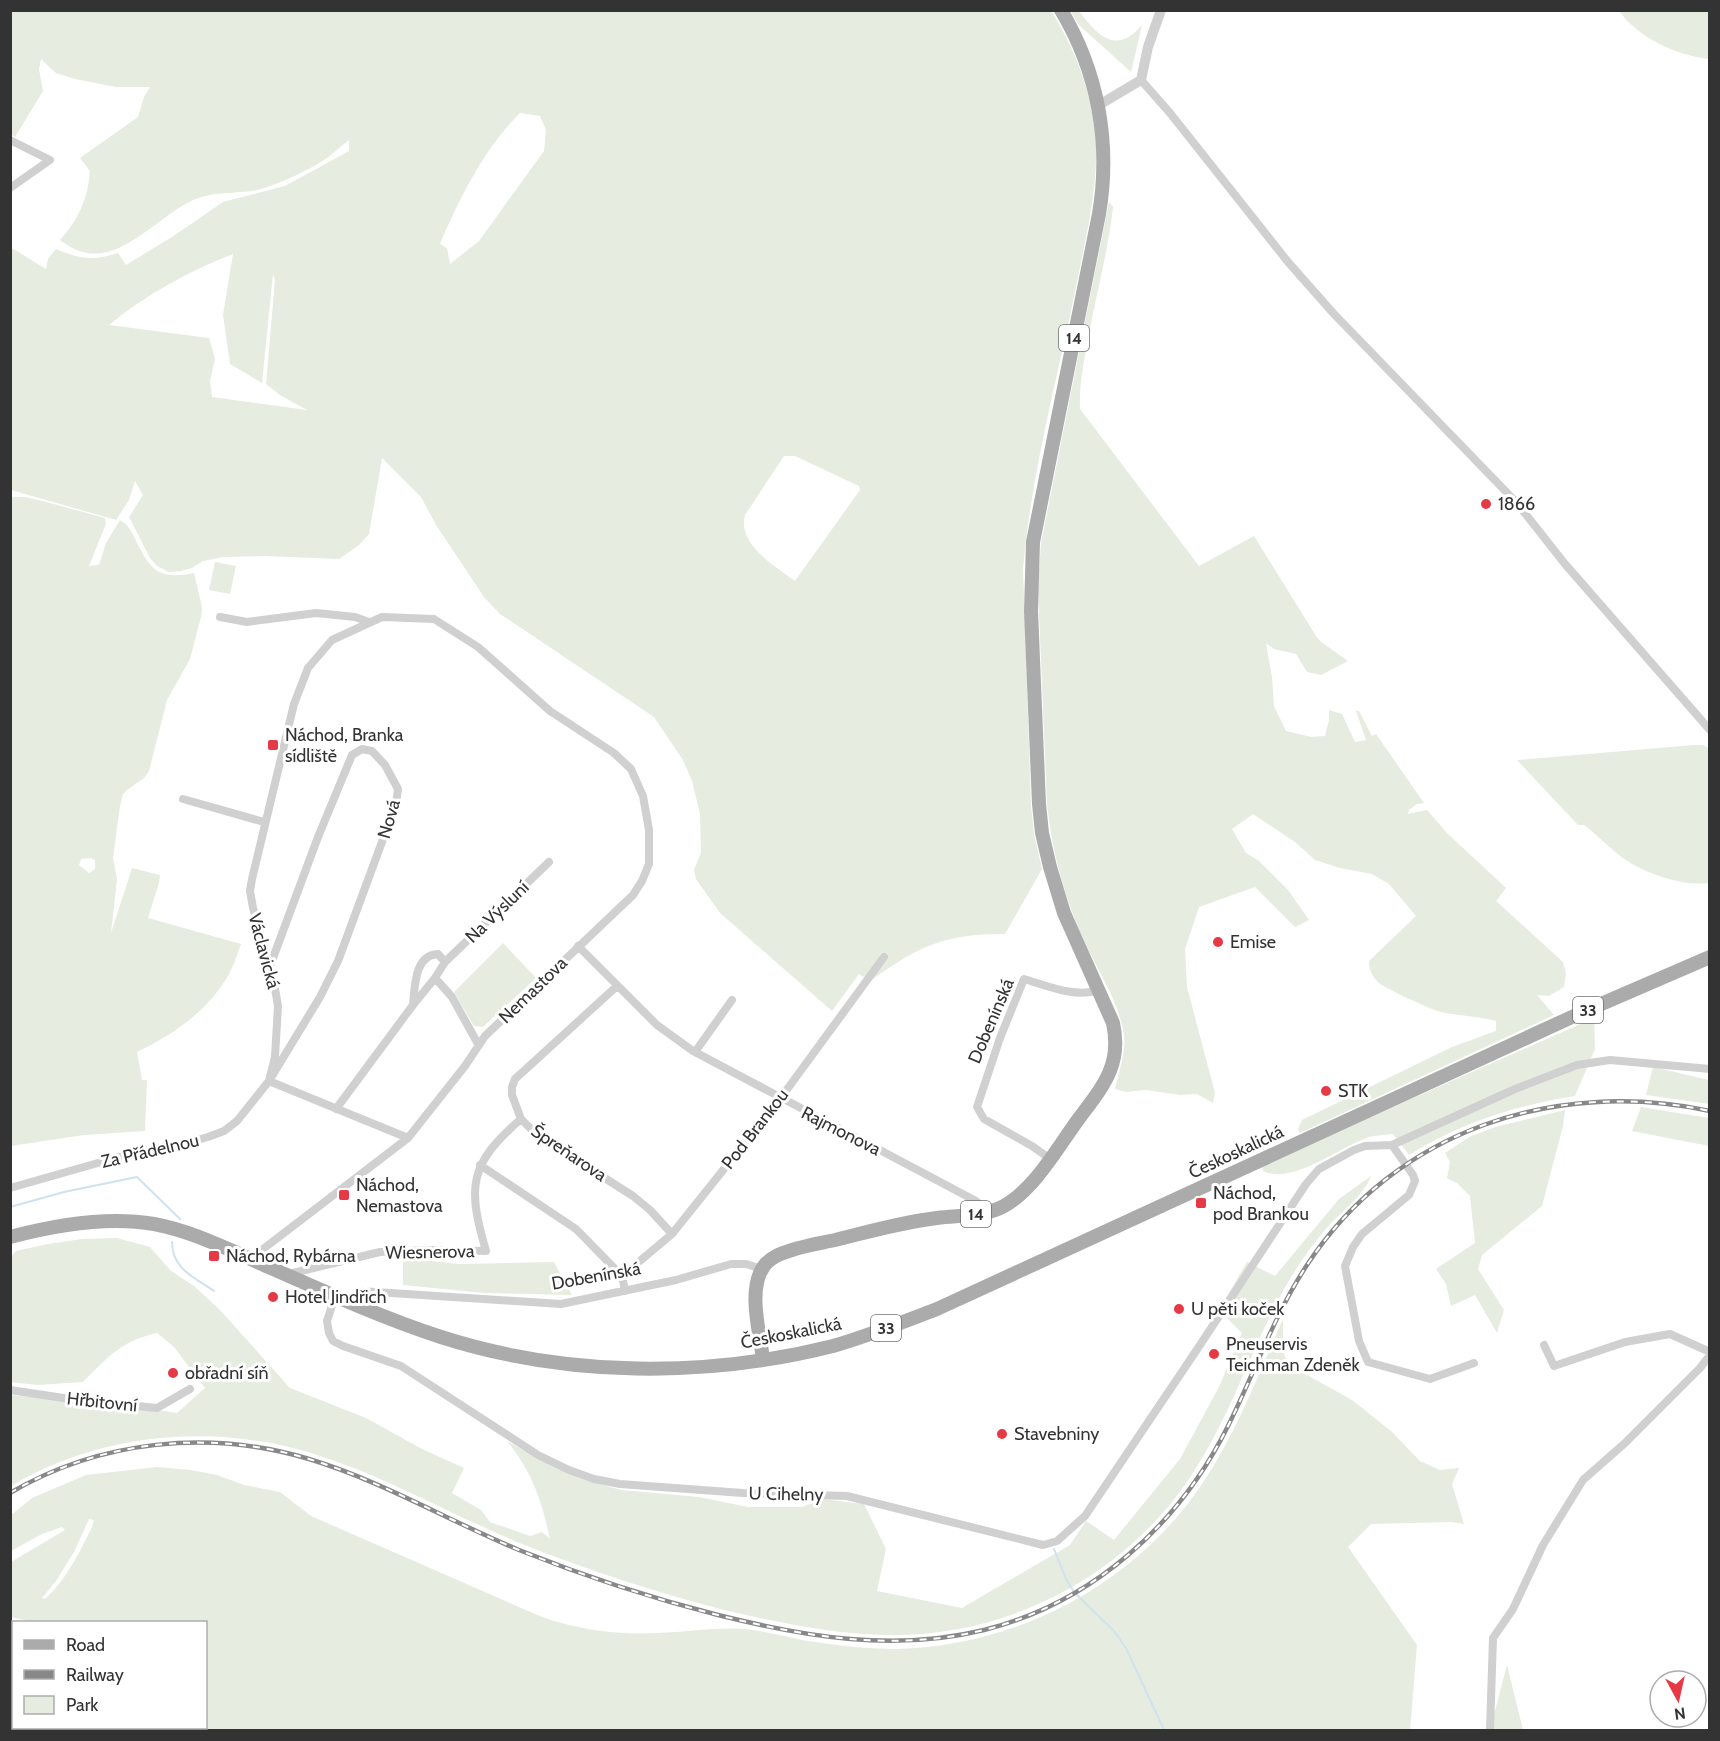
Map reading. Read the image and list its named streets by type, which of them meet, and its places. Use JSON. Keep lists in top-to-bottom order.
{
  "streets": {
    "main road": ["14", "33", "Českoskalická"],
    "street": [
      "Nová",
      "Na Výsluní",
      "Václavická",
      "Nemastova",
      "Dobenínská",
      "Pod Brankou",
      "Rajmonova",
      "Za Přádelnou",
      "Špreňarova",
      "Wiesnerova",
      "Hřbitovní",
      "U Cihelny"
    ]
  },
  "crossings": [
    ["14", "Dobenínská"],
    ["14", "Rajmonova"],
    ["Nová", "Václavická"],
    ["Nová", "Za Přádelnou"],
    ["Václavická", "Nemastova"],
    ["Václavická", "Za Přádelnou"],
    ["Nemastova", "Rajmonova"],
    ["Nemastova", "Českoskalická"],
    ["Pod Brankou", "Rajmonova"],
    ["Pod Brankou", "Špreňarova"],
    ["Rajmonova", "Špreňarova"],
    ["Českoskalická", "Wiesnerova"],
    ["Českoskalická", "U Cihelny"]
  ],
  "places": {
    "other": [
      "1866",
      "Emise",
      "STK",
      "Hotel Jindřich",
      "U pěti koček",
      "Pneuservis Teichman Zdeněk",
      "obřadní síň",
      "Stavebniny"
    ],
    "transit": [
      "Náchod, Branka sídliště",
      "Náchod, Nemastova",
      "Náchod, pod Brankou",
      "Náchod, Rybárna"
    ]
  },
  "legend": ["Road", "Railway", "Park"],
  "north": "bottom"
}
